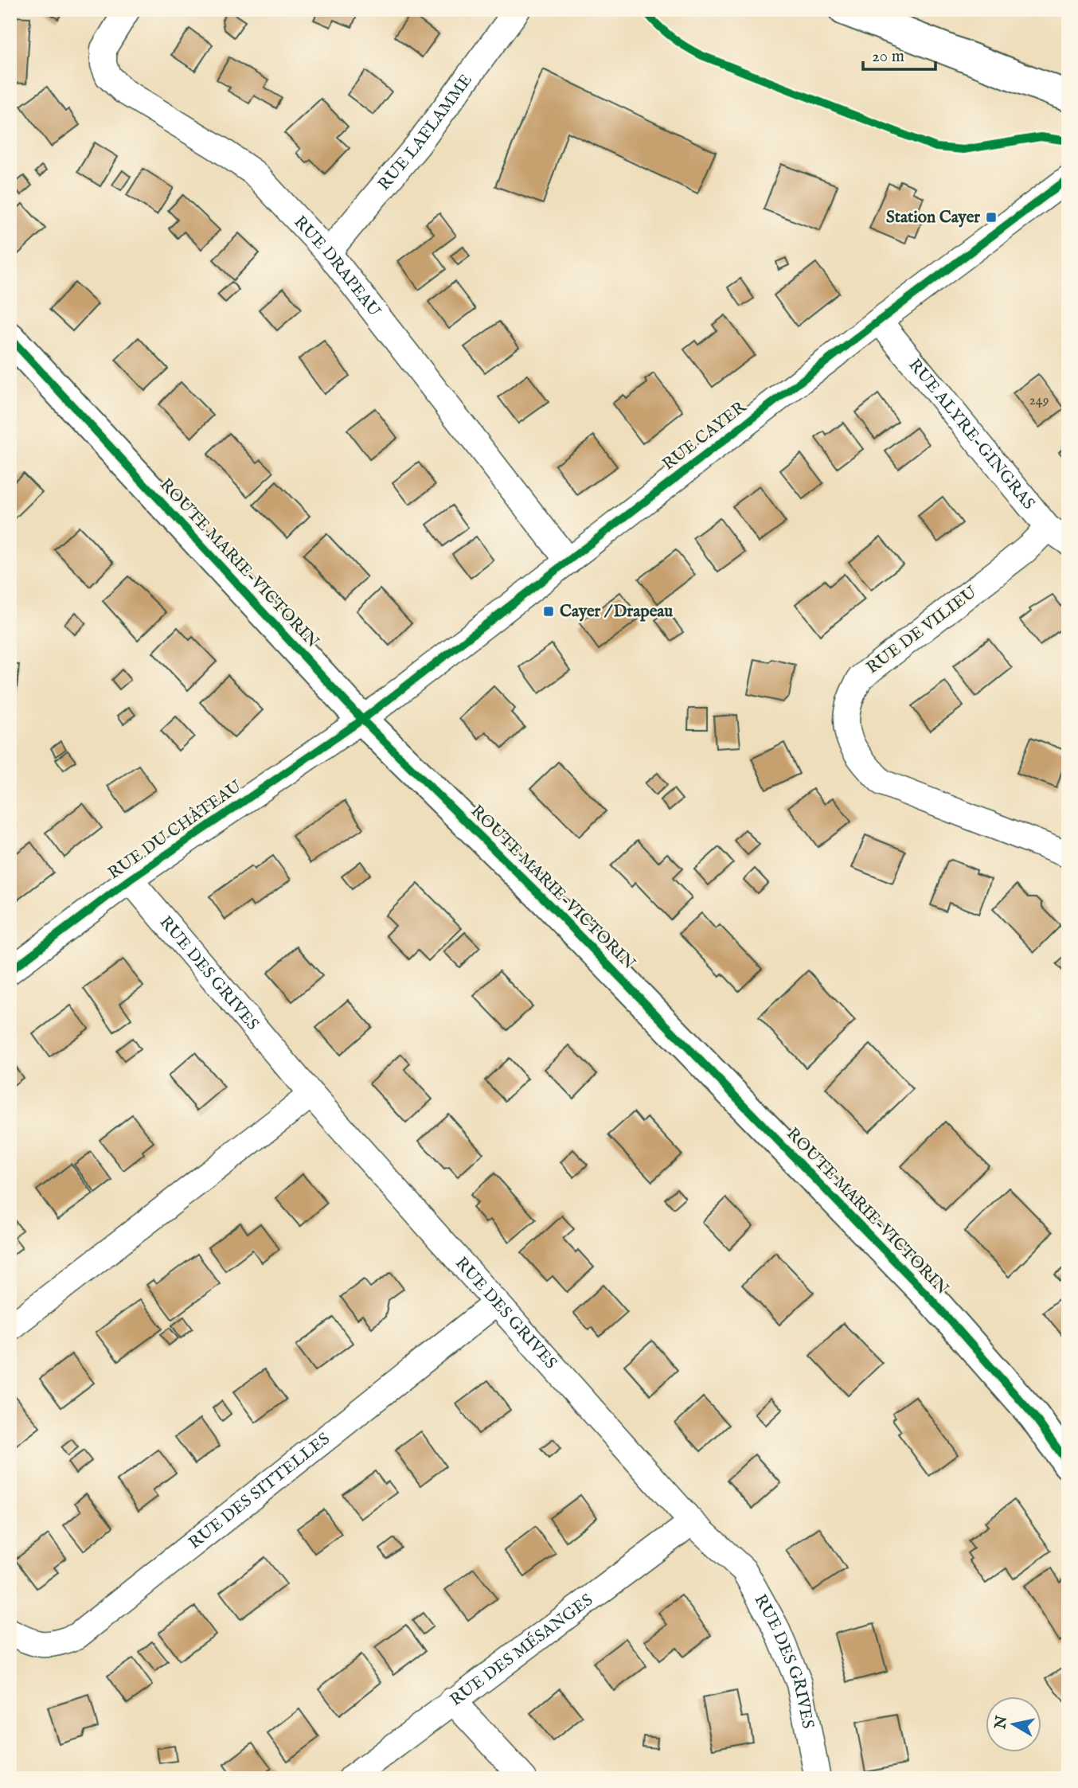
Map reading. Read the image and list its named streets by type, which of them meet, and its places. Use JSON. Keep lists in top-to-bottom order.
{
  "streets": {
    "main road": ["ROUTE MARIE-VICTORIN"],
    "street": [
      "RUE LAFLAMME",
      "RUE DRAPEAU",
      "RUE ALYRE-GINGRAS",
      "RUE CAYER",
      "RUE DE VILIEU",
      "RUE DU CHÂTEAU",
      "RUE DES GRIVES",
      "RUE DES SITTELLES",
      "RUE DES MÉSANGES"
    ]
  },
  "crossings": [
    ["RUE LAFLAMME", "RUE DRAPEAU"],
    ["RUE DRAPEAU", "RUE CAYER"],
    ["RUE ALYRE-GINGRAS", "RUE CAYER"],
    ["RUE ALYRE-GINGRAS", "RUE DE VILIEU"],
    ["RUE CAYER", "ROUTE MARIE-VICTORIN"],
    ["RUE CAYER", "RUE DU CHÂTEAU"],
    ["ROUTE MARIE-VICTORIN", "RUE DU CHÂTEAU"],
    ["RUE DU CHÂTEAU", "RUE DES GRIVES"],
    ["RUE DES GRIVES", "RUE DES SITTELLES"],
    ["RUE DES GRIVES", "RUE DES MÉSANGES"]
  ],
  "places": {
    "transit": ["Station Cayer", "Cayer / Drapeau"]
  },
  "house_numbers": ["249"],
  "scale_bar": "20 m",
  "north": "left"
}
